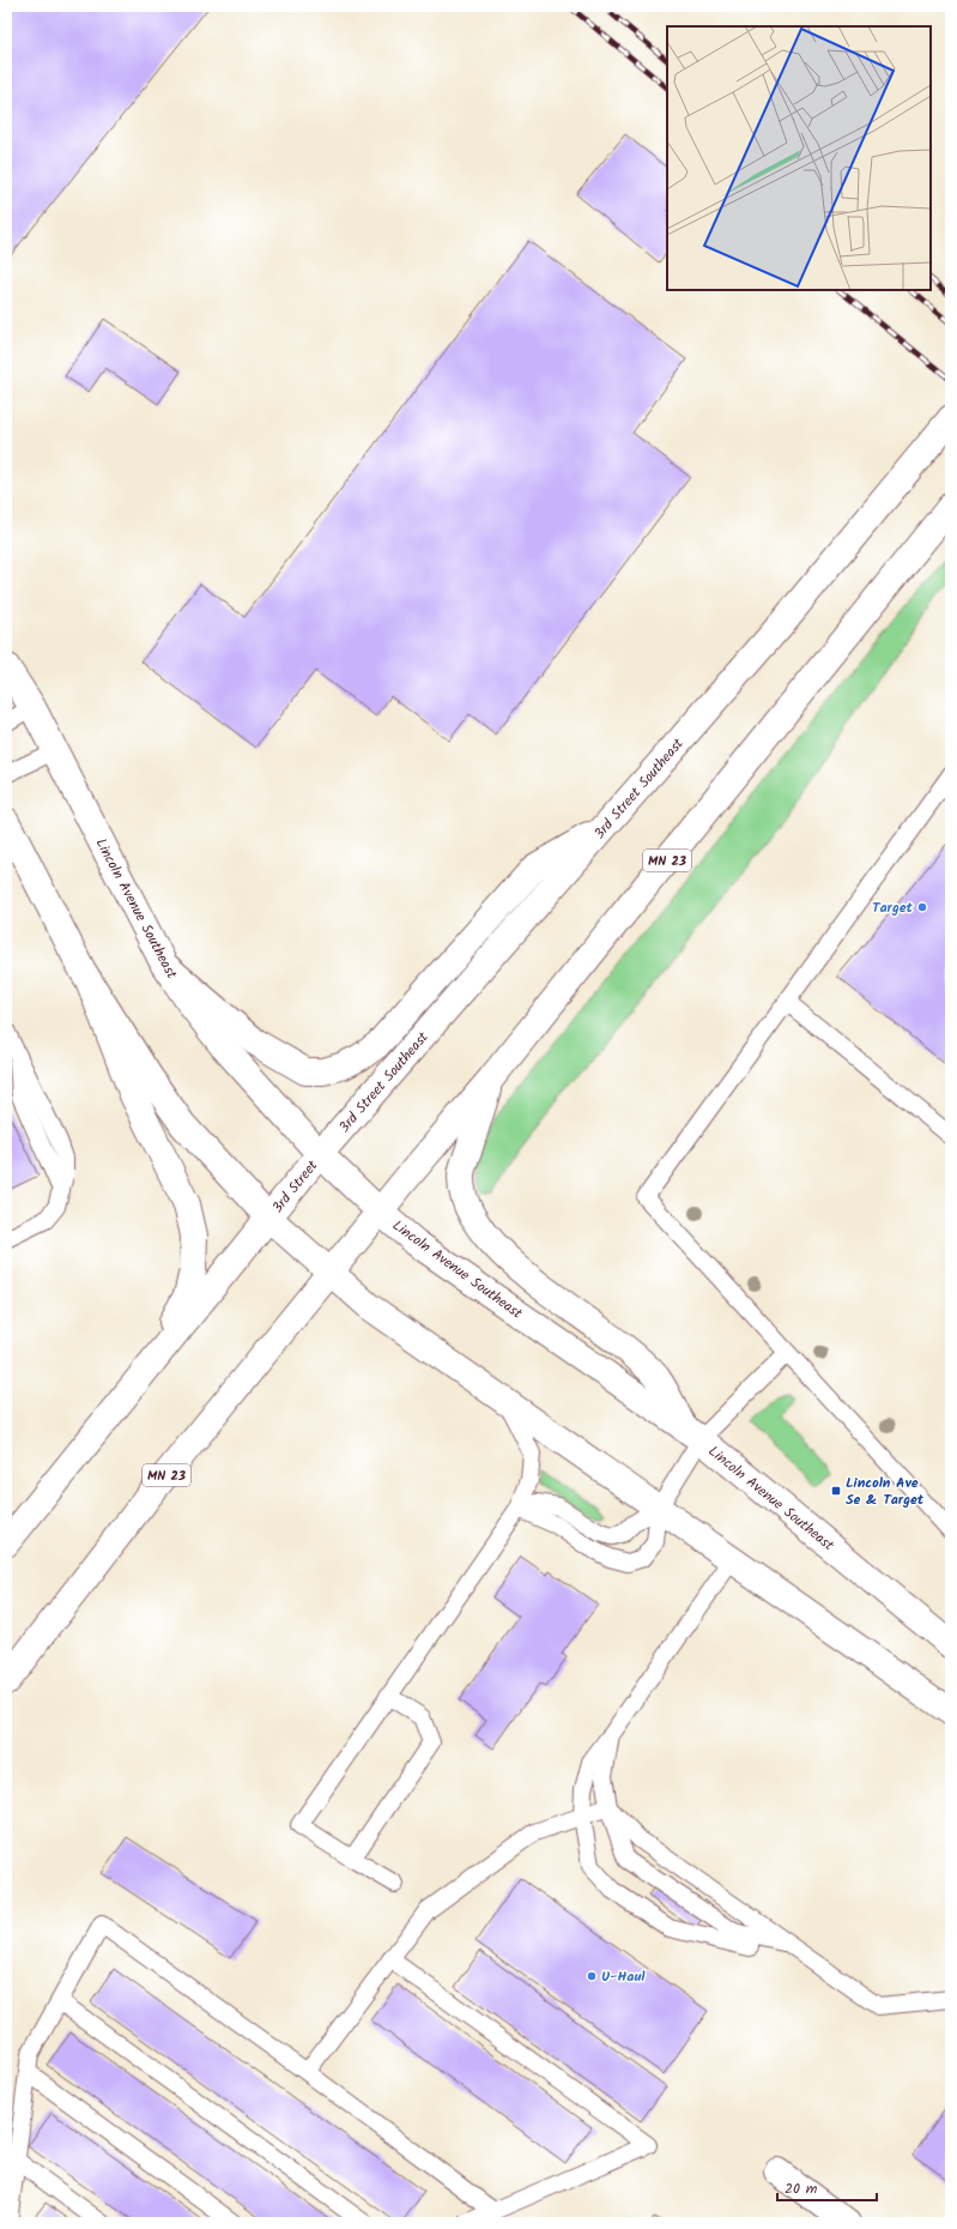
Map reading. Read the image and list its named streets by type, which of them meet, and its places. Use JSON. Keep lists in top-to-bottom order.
{
  "streets": {
    "main road": [
      "3rd Street Southeast",
      "MN 23",
      "Lincoln Avenue Southeast",
      "3rd Street"
    ]
  },
  "crossings": [
    ["3rd Street Southeast", "Lincoln Avenue Southeast"],
    ["3rd Street Southeast", "3rd Street"],
    ["MN 23", "Lincoln Avenue Southeast"],
    ["Lincoln Avenue Southeast", "3rd Street"]
  ],
  "places": {
    "other": ["Target", "U-Haul"],
    "transit": ["Lincoln Ave Se & Target"]
  },
  "scale_bar": "20 m"
}
